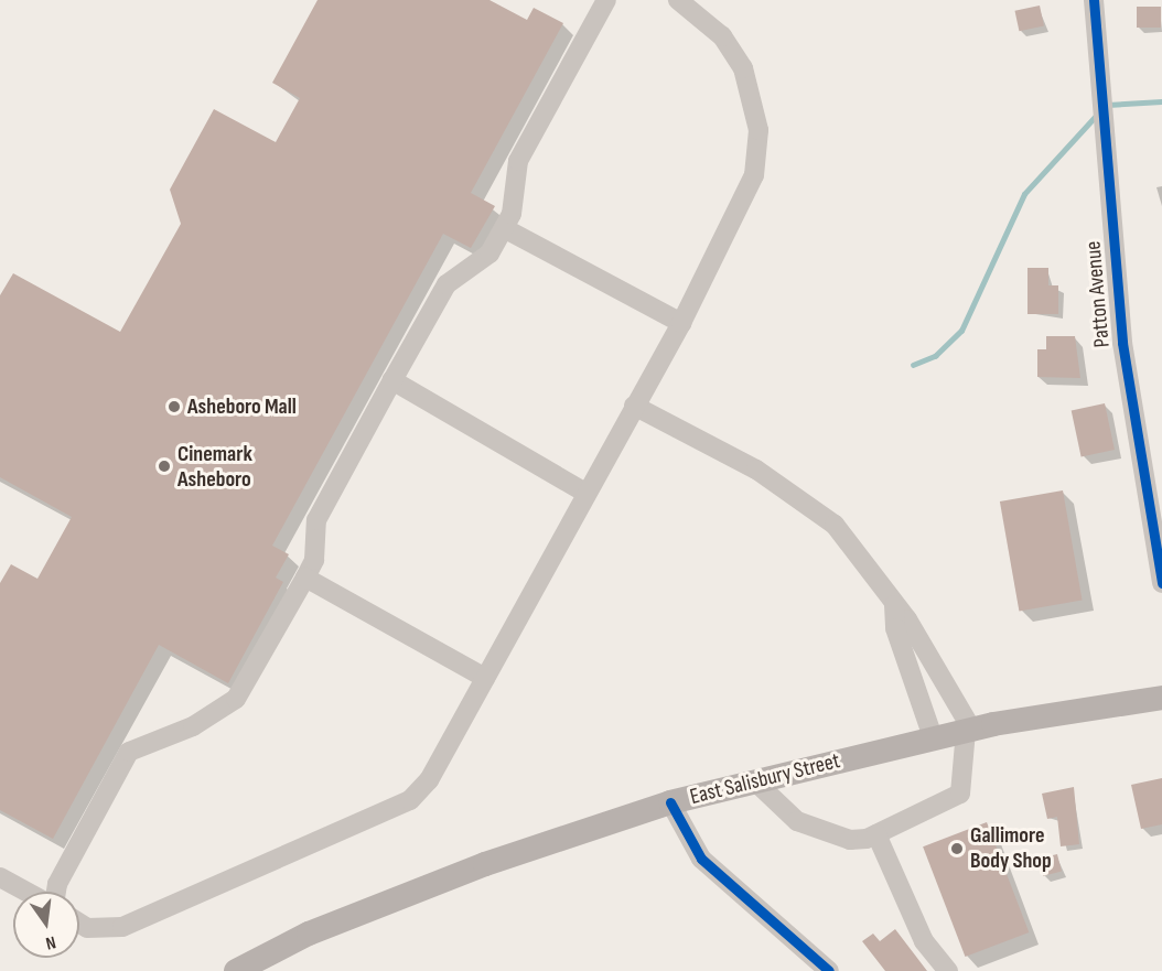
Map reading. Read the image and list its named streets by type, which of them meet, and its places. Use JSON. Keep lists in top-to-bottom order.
{
  "streets": {
    "main road": ["East Salisbury Street"],
    "street": ["Patton Avenue"]
  },
  "places": ["Asheboro Mall", "Cinemark Asheboro", "Gallimore Body Shop"],
  "north": "bottom"
}
